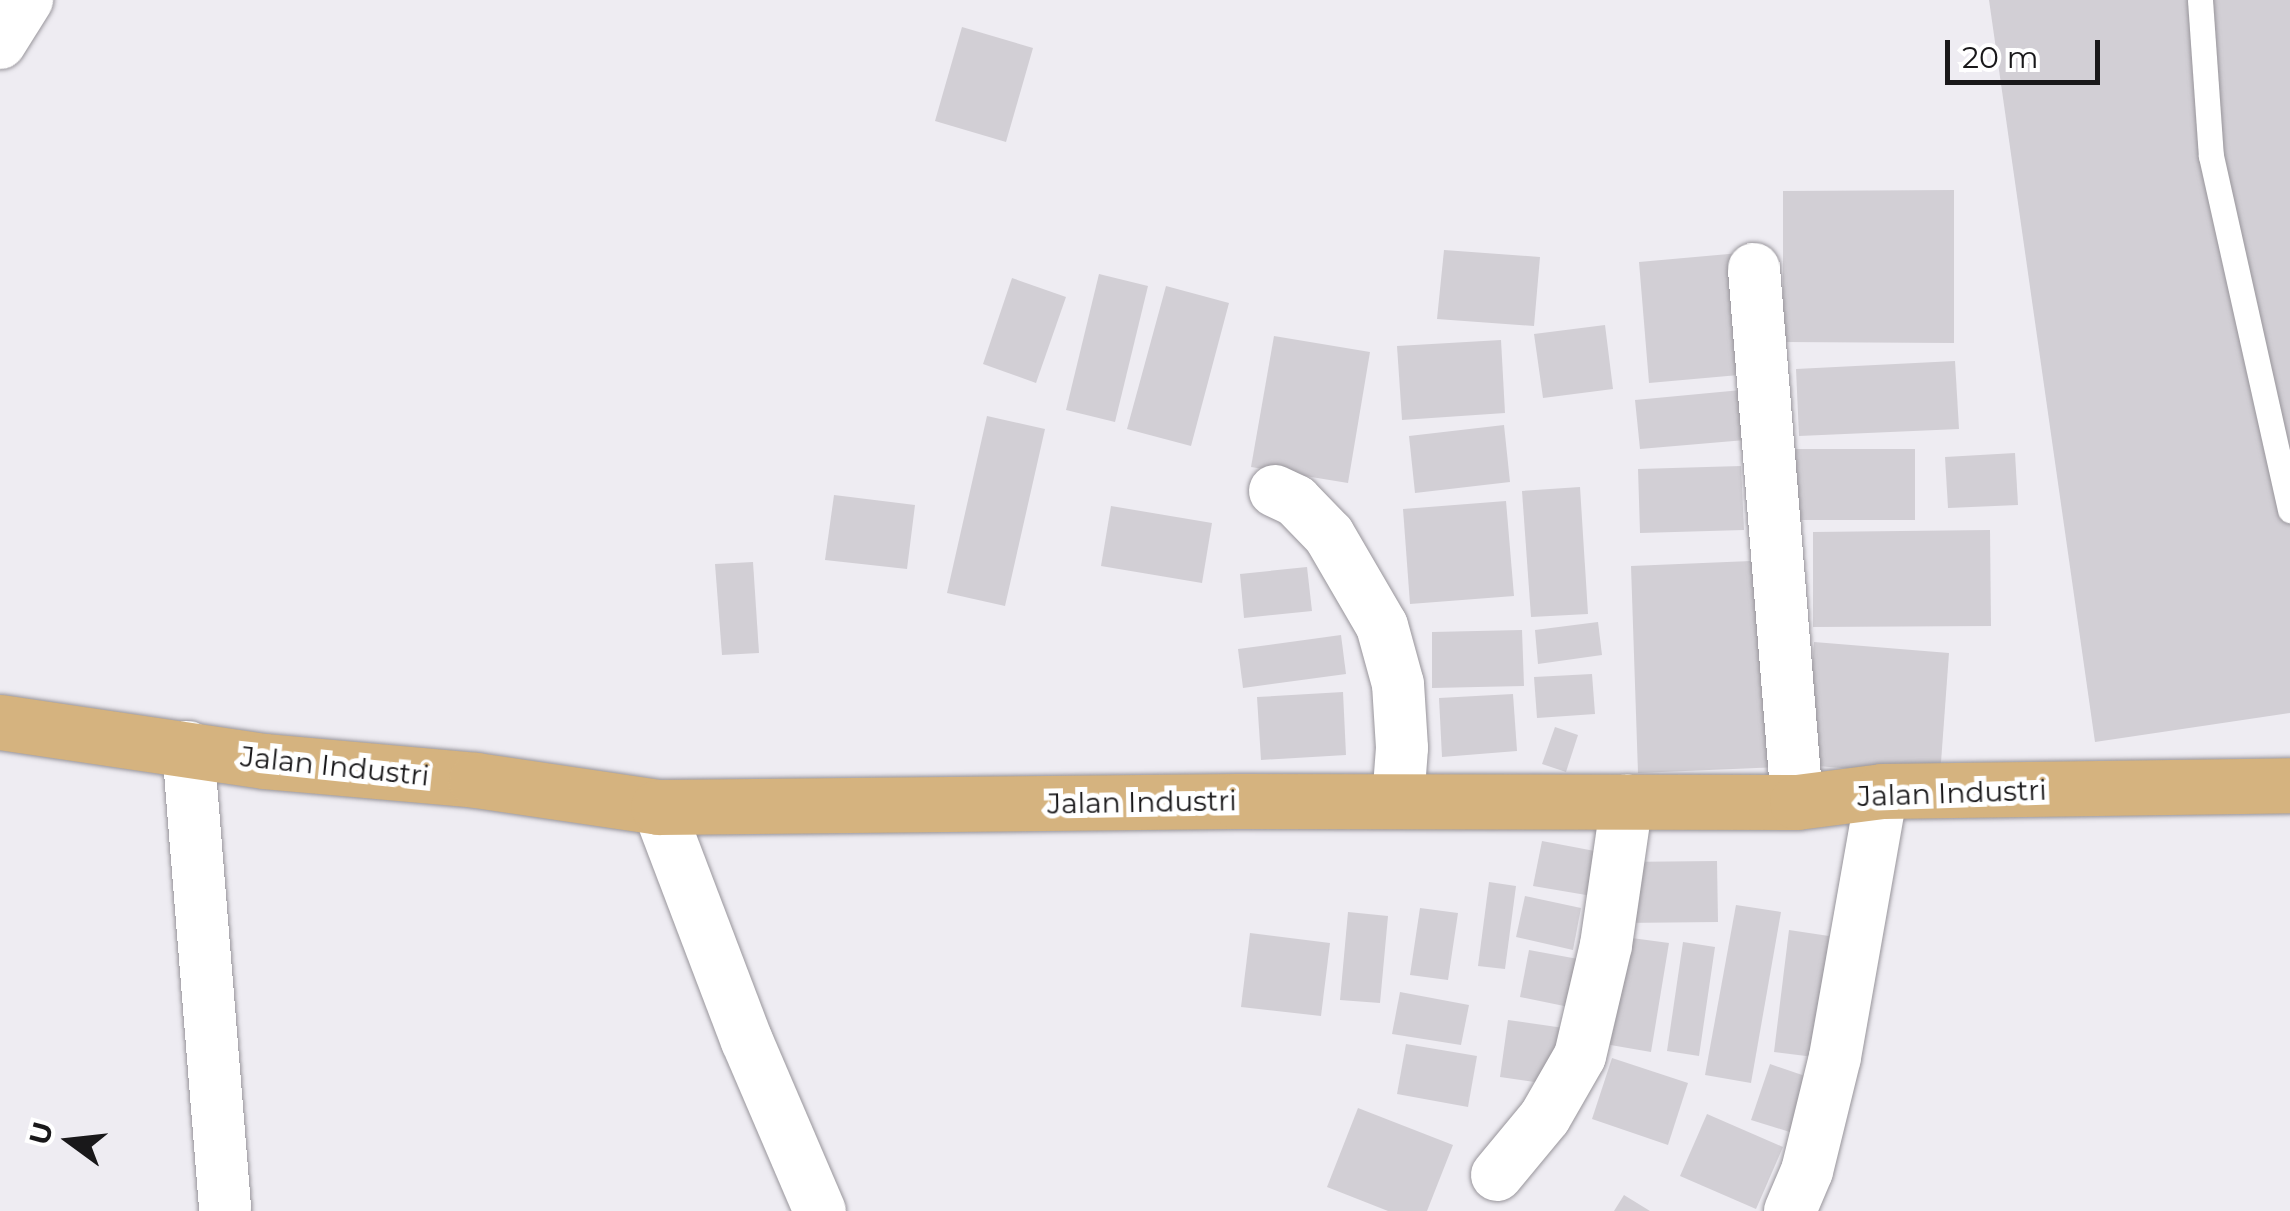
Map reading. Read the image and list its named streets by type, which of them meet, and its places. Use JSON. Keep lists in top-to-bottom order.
{
  "streets": {
    "main road": ["Jalan Industri"]
  },
  "scale_bar": "20 m",
  "north": "left"
}
